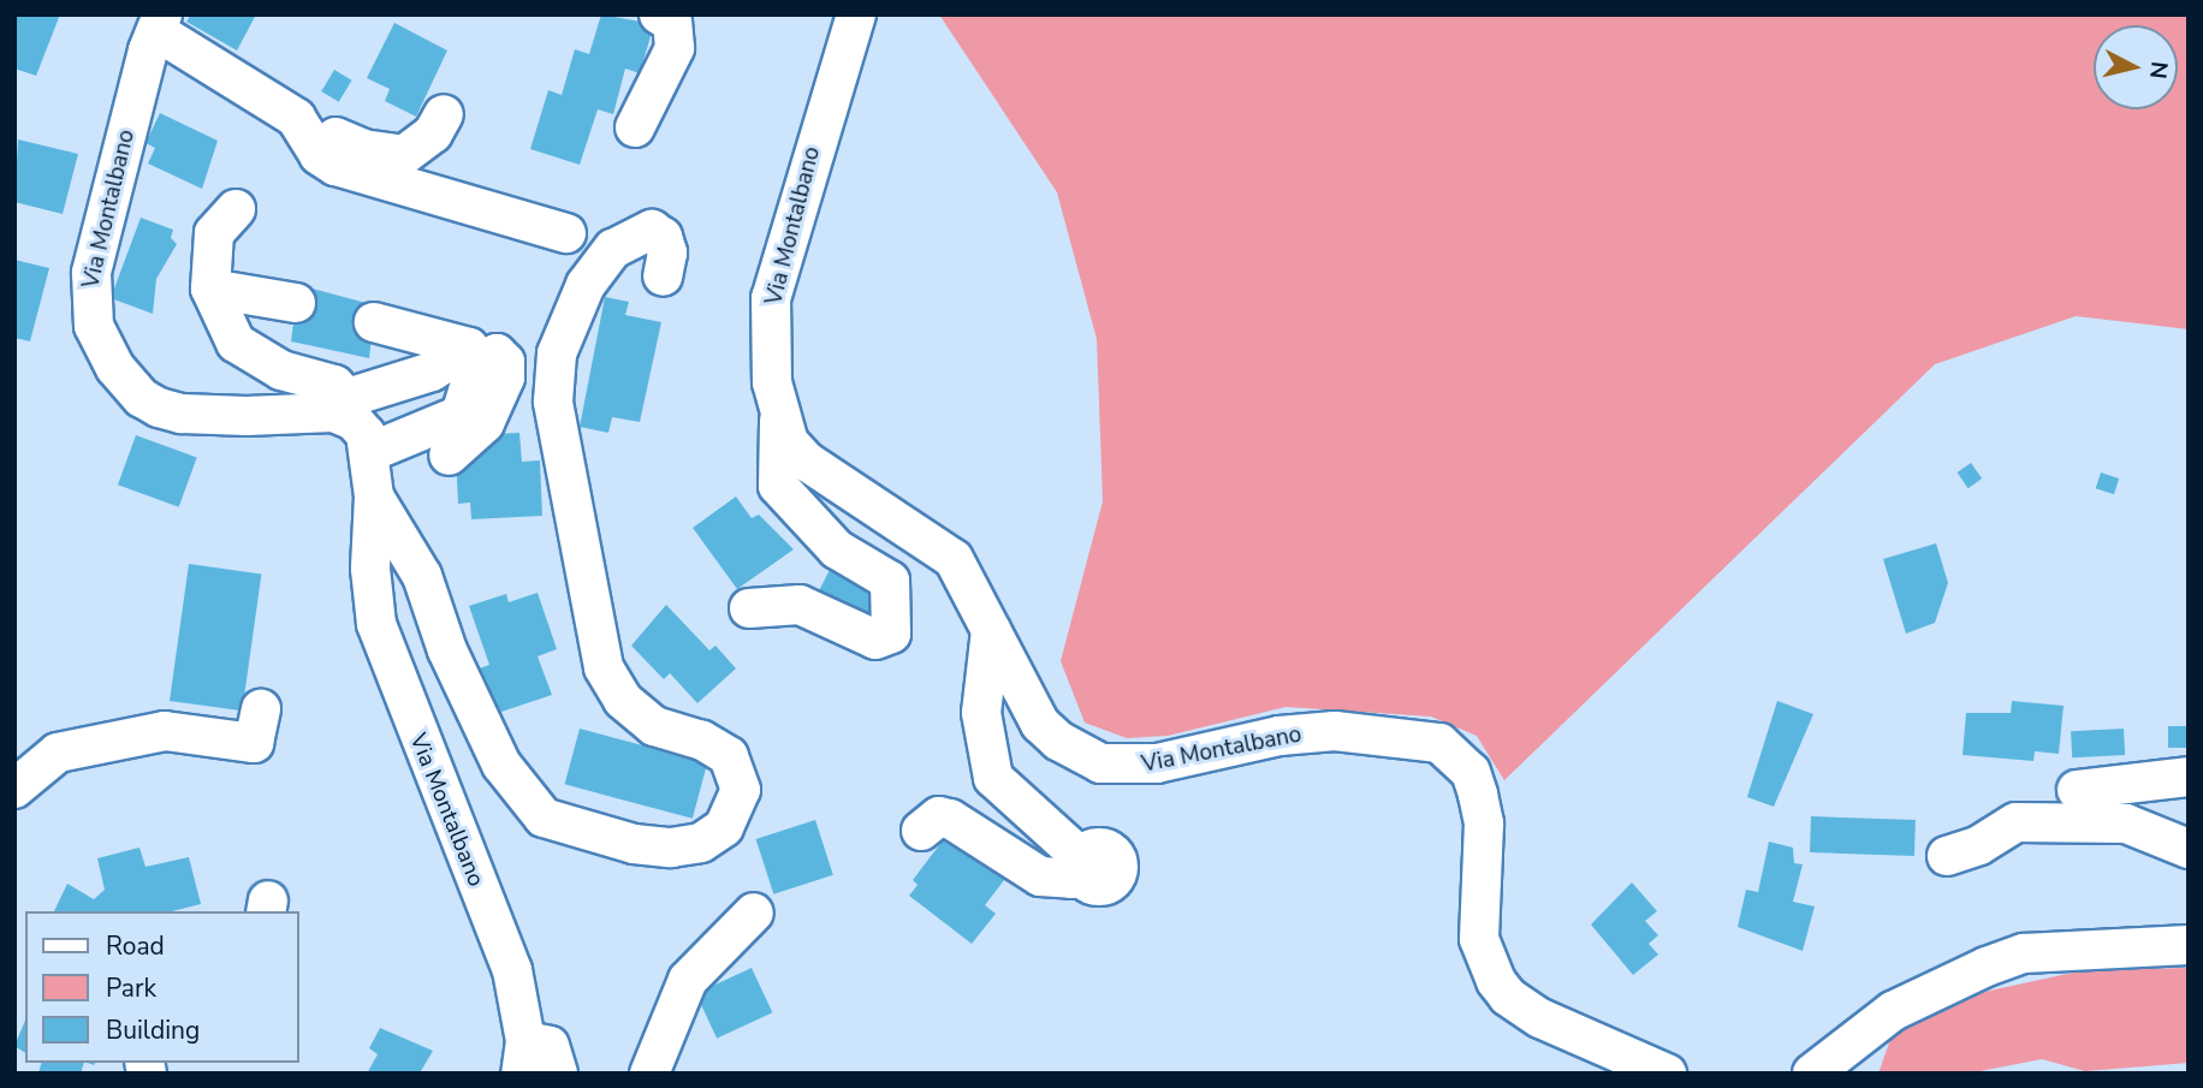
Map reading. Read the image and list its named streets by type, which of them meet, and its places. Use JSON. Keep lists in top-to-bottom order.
{
  "streets": {
    "street": ["Via Montalbano"]
  },
  "legend": ["Road", "Park", "Building"],
  "north": "right"
}
